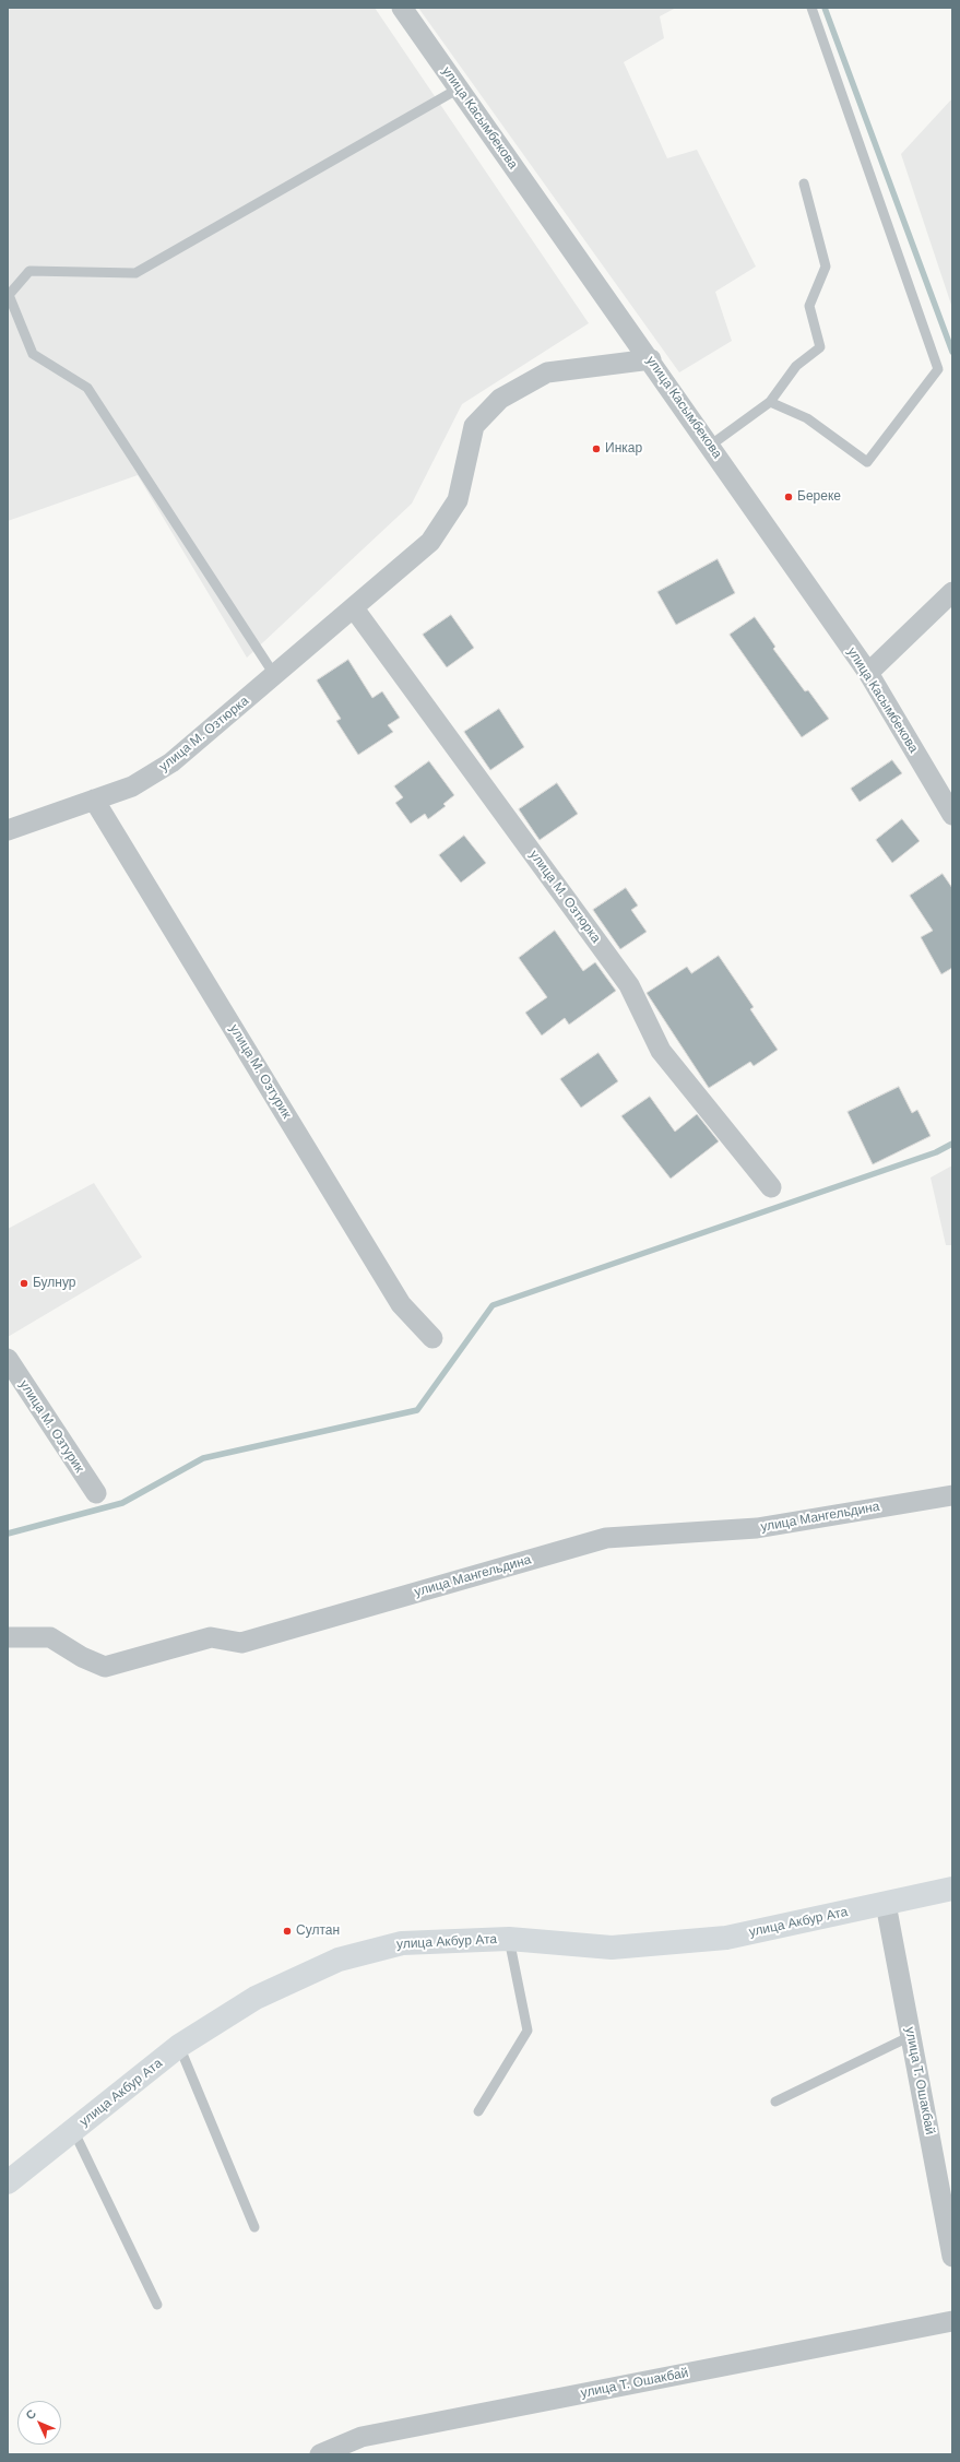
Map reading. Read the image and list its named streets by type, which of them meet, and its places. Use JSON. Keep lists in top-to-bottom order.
{
  "streets": {
    "main road": ["улица Акбур Ата"],
    "street": [
      "улица Касымбекова",
      "улица М. Озтюрка",
      "улица М. Озтурик",
      "улица Мангельдина",
      "улица Т. Ошакбай"
    ]
  },
  "crossings": [
    ["улица Касымбекова", "улица М. Озтюрка"],
    ["улица М. Озтюрка", "улица М. Озтурик"],
    ["улица Акбур Ата", "улица Т. Ошакбай"]
  ],
  "places": [
    "Инкар",
    "Береке",
    "Булнур",
    "Султан"
  ],
  "north": "top left"
}
